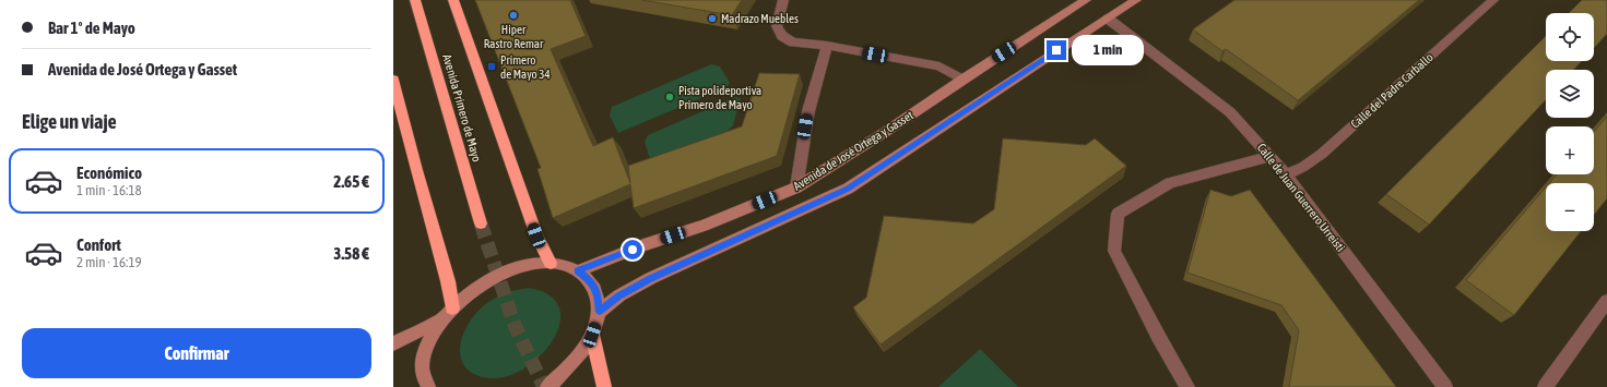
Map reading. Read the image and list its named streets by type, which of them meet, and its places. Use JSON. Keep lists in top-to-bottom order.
{
  "streets": {
    "highway": ["Avenida Primero de Mayo"],
    "main road": ["Avenida de José Ortega y Gasset"],
    "street": ["Calle del Padre Carballo", "Calle de Juan Guerrero Urreisti"]
  },
  "crossings": [
    ["Calle del Padre Carballo", "Calle de Juan Guerrero Urreisti"],
    ["Avenida de José Ortega y Gasset", "Calle de Juan Guerrero Urreisti"]
  ],
  "places": {
    "other": ["Hiper Rastro Remar", "Madrazo Muebles", "Pista polideportiva Primero de Mayo"],
    "transit": ["Primero de Mayo 34"]
  },
  "page": {
    "banner": ["Bar 1º de Mayo", "Avenida de José Ortega y Gasset"],
    "map_buttons": ["+", "−"],
    "bubble": "1 min",
    "heading": "Elige un viaje",
    "list": [
      {
        "name": "Económico",
        "note": "1 min · 16:18",
        "value": "2.65 €"
      },
      {
        "name": "Confort",
        "note": "2 min · 16:19",
        "value": "3.58 €"
      }
    ],
    "buttons": "Confirmar"
  }
}
